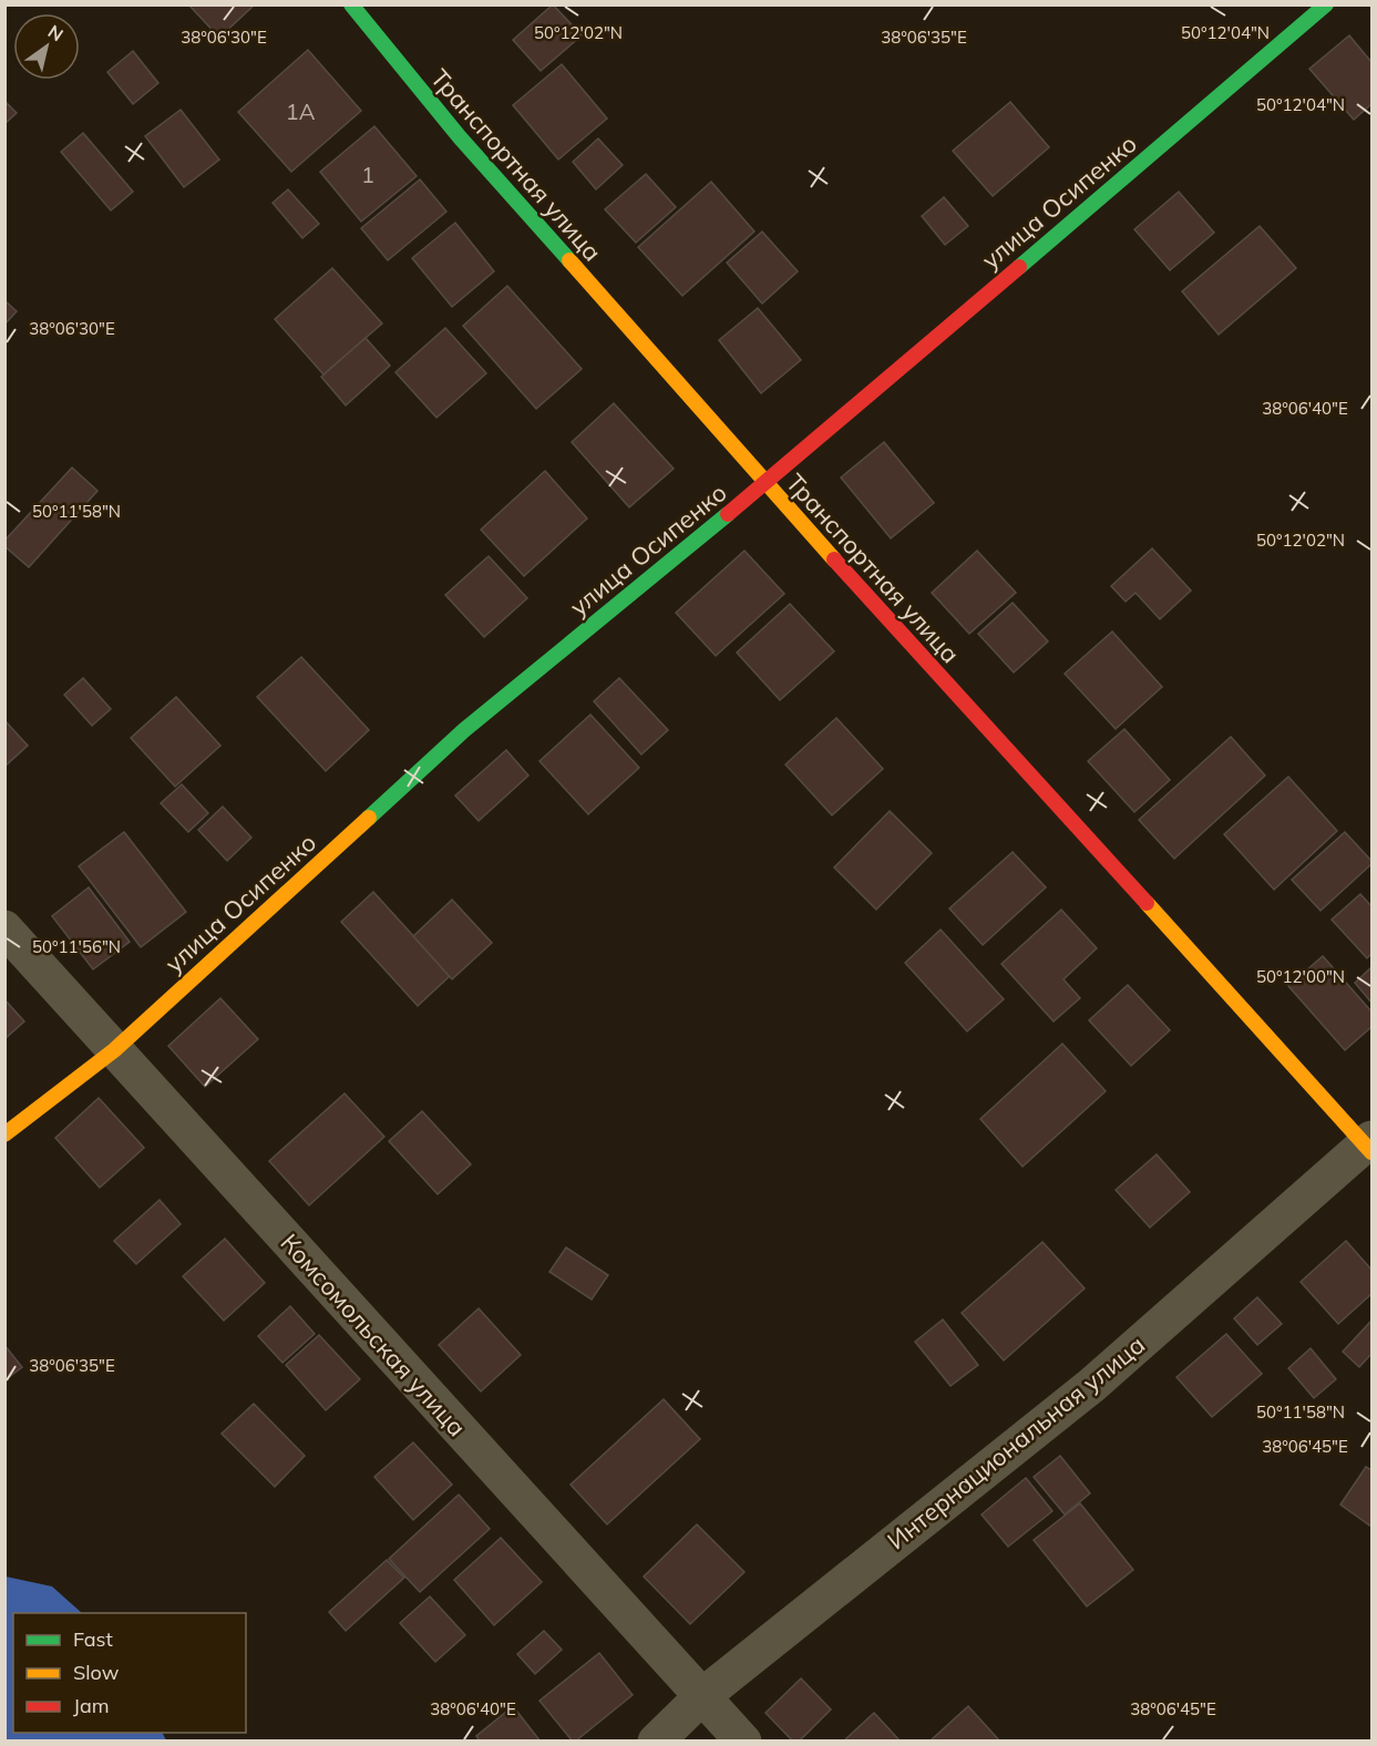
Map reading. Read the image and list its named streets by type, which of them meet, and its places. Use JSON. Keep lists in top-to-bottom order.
{
  "streets": {
    "street": [
      "Транспортная улица",
      "улица Осипенко",
      "Комсомольская улица",
      "Интернациональная улица"
    ]
  },
  "crossings": [
    ["Транспортная улица", "улица Осипенко"],
    ["Транспортная улица", "Интернациональная улица"],
    ["улица Осипенко", "Комсомольская улица"],
    ["Комсомольская улица", "Интернациональная улица"]
  ],
  "house_numbers": ["1А", "1"],
  "legend": ["Fast", "Slow", "Jam"],
  "north": "top right",
  "coordinates": [
    "50°12'04\"N",
    "50°12'02\"N",
    "38°06'30\"E",
    "38°06'35\"E",
    "38°06'40\"E",
    "50°11'58\"N",
    "50°11'56\"N",
    "50°12'00\"N",
    "38°06'45\"E"
  ]
}
